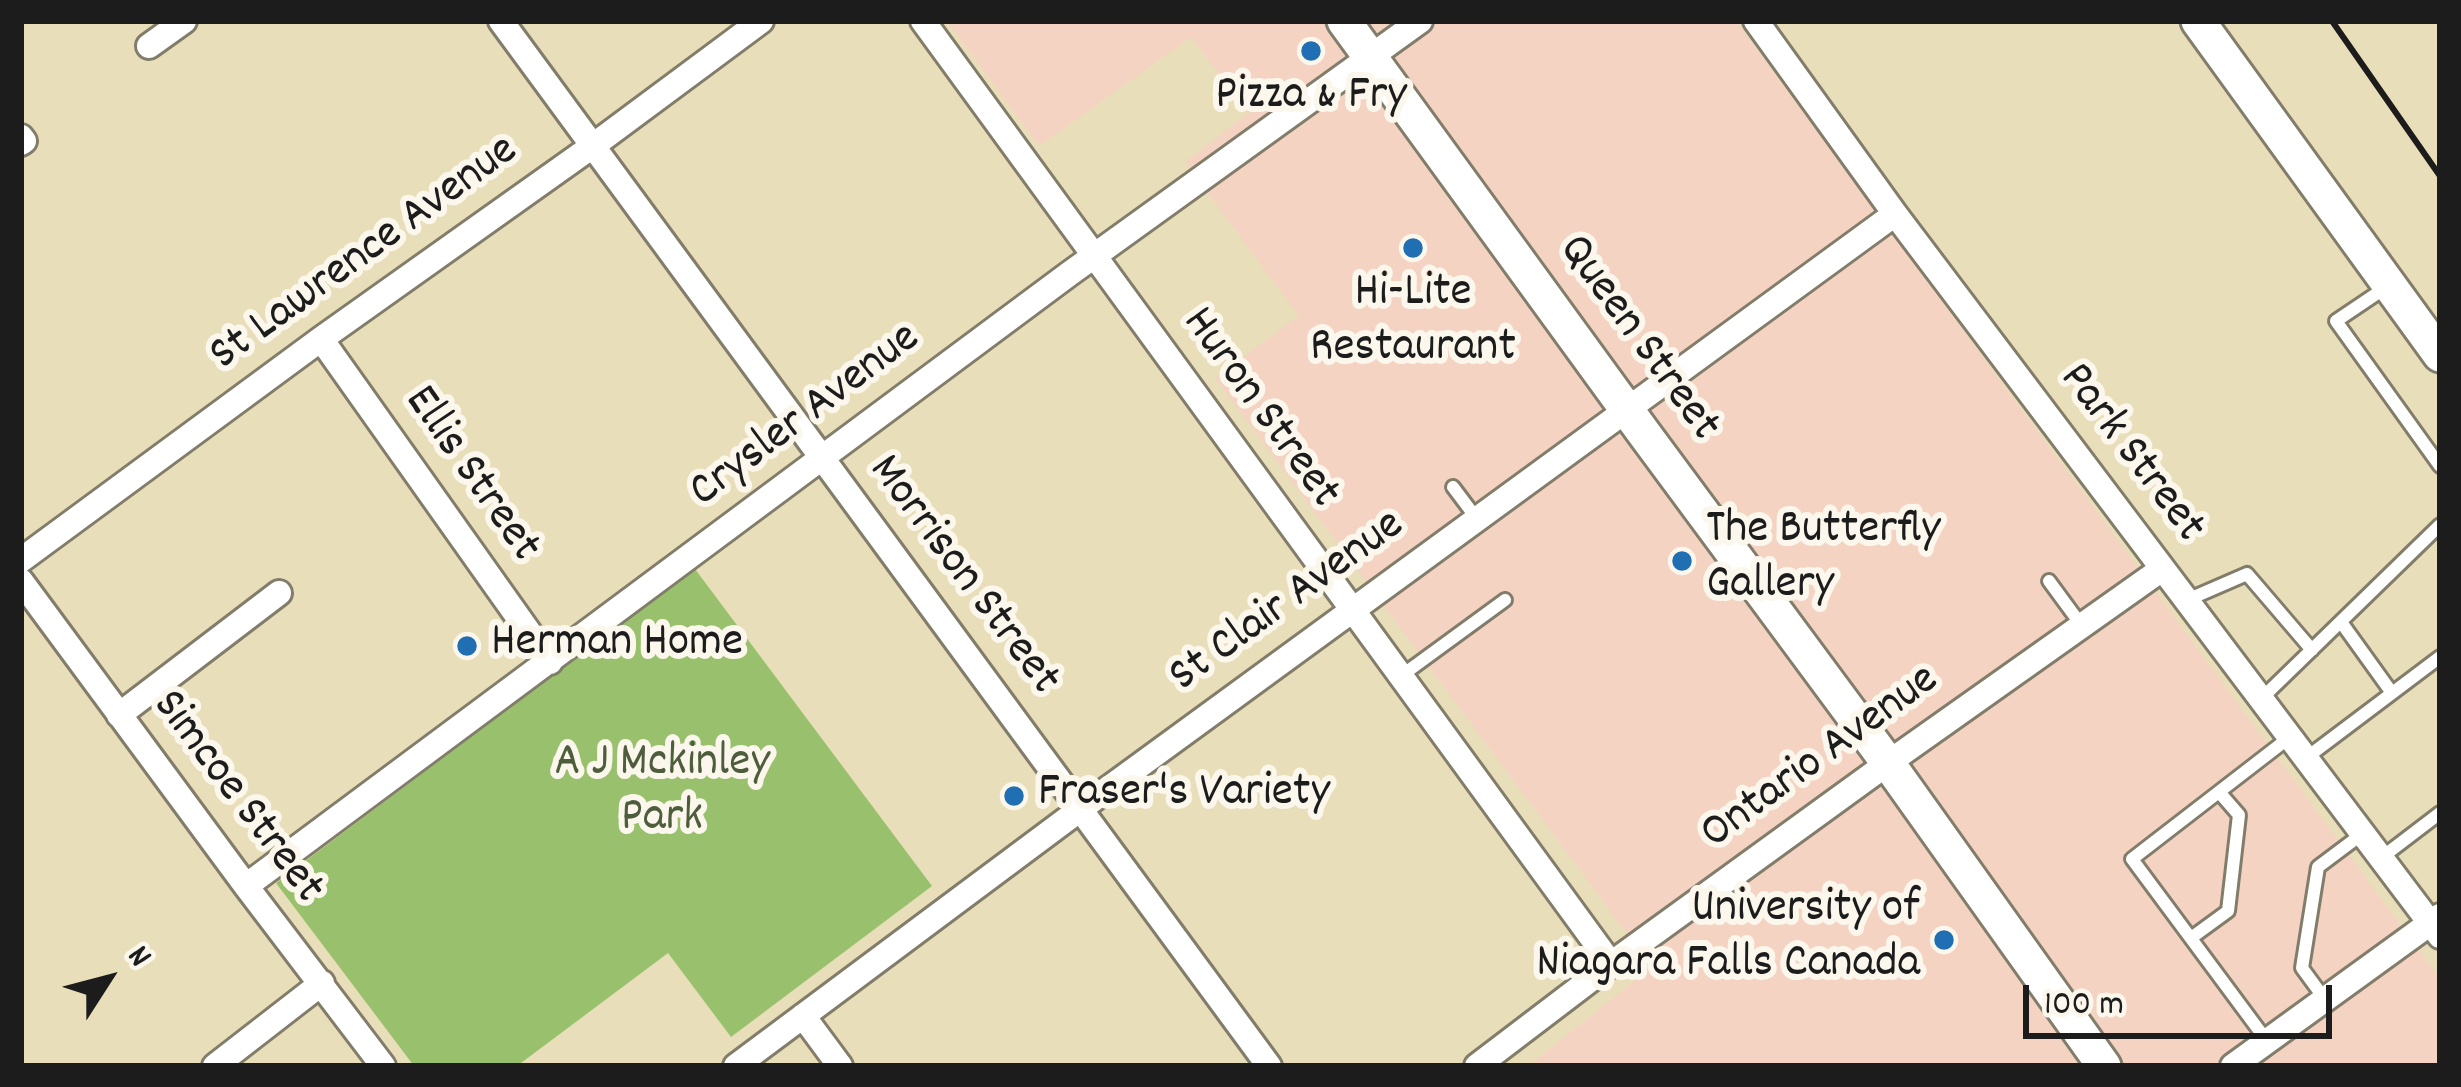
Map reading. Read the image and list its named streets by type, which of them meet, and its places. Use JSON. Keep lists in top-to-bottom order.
{
  "streets": {
    "street": [
      "St Lawrence Avenue",
      "Queen Street",
      "Huron Street",
      "Crysler Avenue",
      "Park Street",
      "Ellis Street",
      "Morrison Street",
      "St Clair Avenue",
      "Ontario Avenue",
      "Simcoe Street"
    ]
  },
  "crossings": [
    ["St Lawrence Avenue", "Ellis Street"],
    ["St Lawrence Avenue", "Morrison Street"],
    ["Queen Street", "Crysler Avenue"],
    ["Queen Street", "St Clair Avenue"],
    ["Queen Street", "Ontario Avenue"],
    ["Huron Street", "Crysler Avenue"],
    ["Huron Street", "St Clair Avenue"],
    ["Huron Street", "Ontario Avenue"],
    ["Crysler Avenue", "Ellis Street"],
    ["Crysler Avenue", "Morrison Street"],
    ["Crysler Avenue", "Simcoe Street"],
    ["Park Street", "St Clair Avenue"],
    ["Park Street", "Ontario Avenue"],
    ["Morrison Street", "St Clair Avenue"]
  ],
  "parks": ["A J Mckinley Park"],
  "places": [
    "Pizza & Fry",
    "Hi-Lite Restaurant",
    "The Butterfly Gallery",
    "Herman Home",
    "Fraser's Variety",
    "University of Niagara Falls Canada"
  ],
  "scale_bar": "100 m",
  "north": "top right"
}
